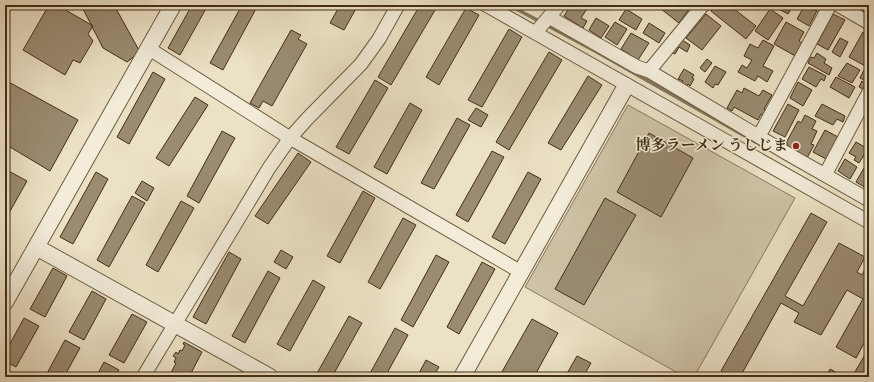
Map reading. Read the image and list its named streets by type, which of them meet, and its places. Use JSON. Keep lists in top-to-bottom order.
{
  "places": ["博多ラーメン うしじま"]
}
